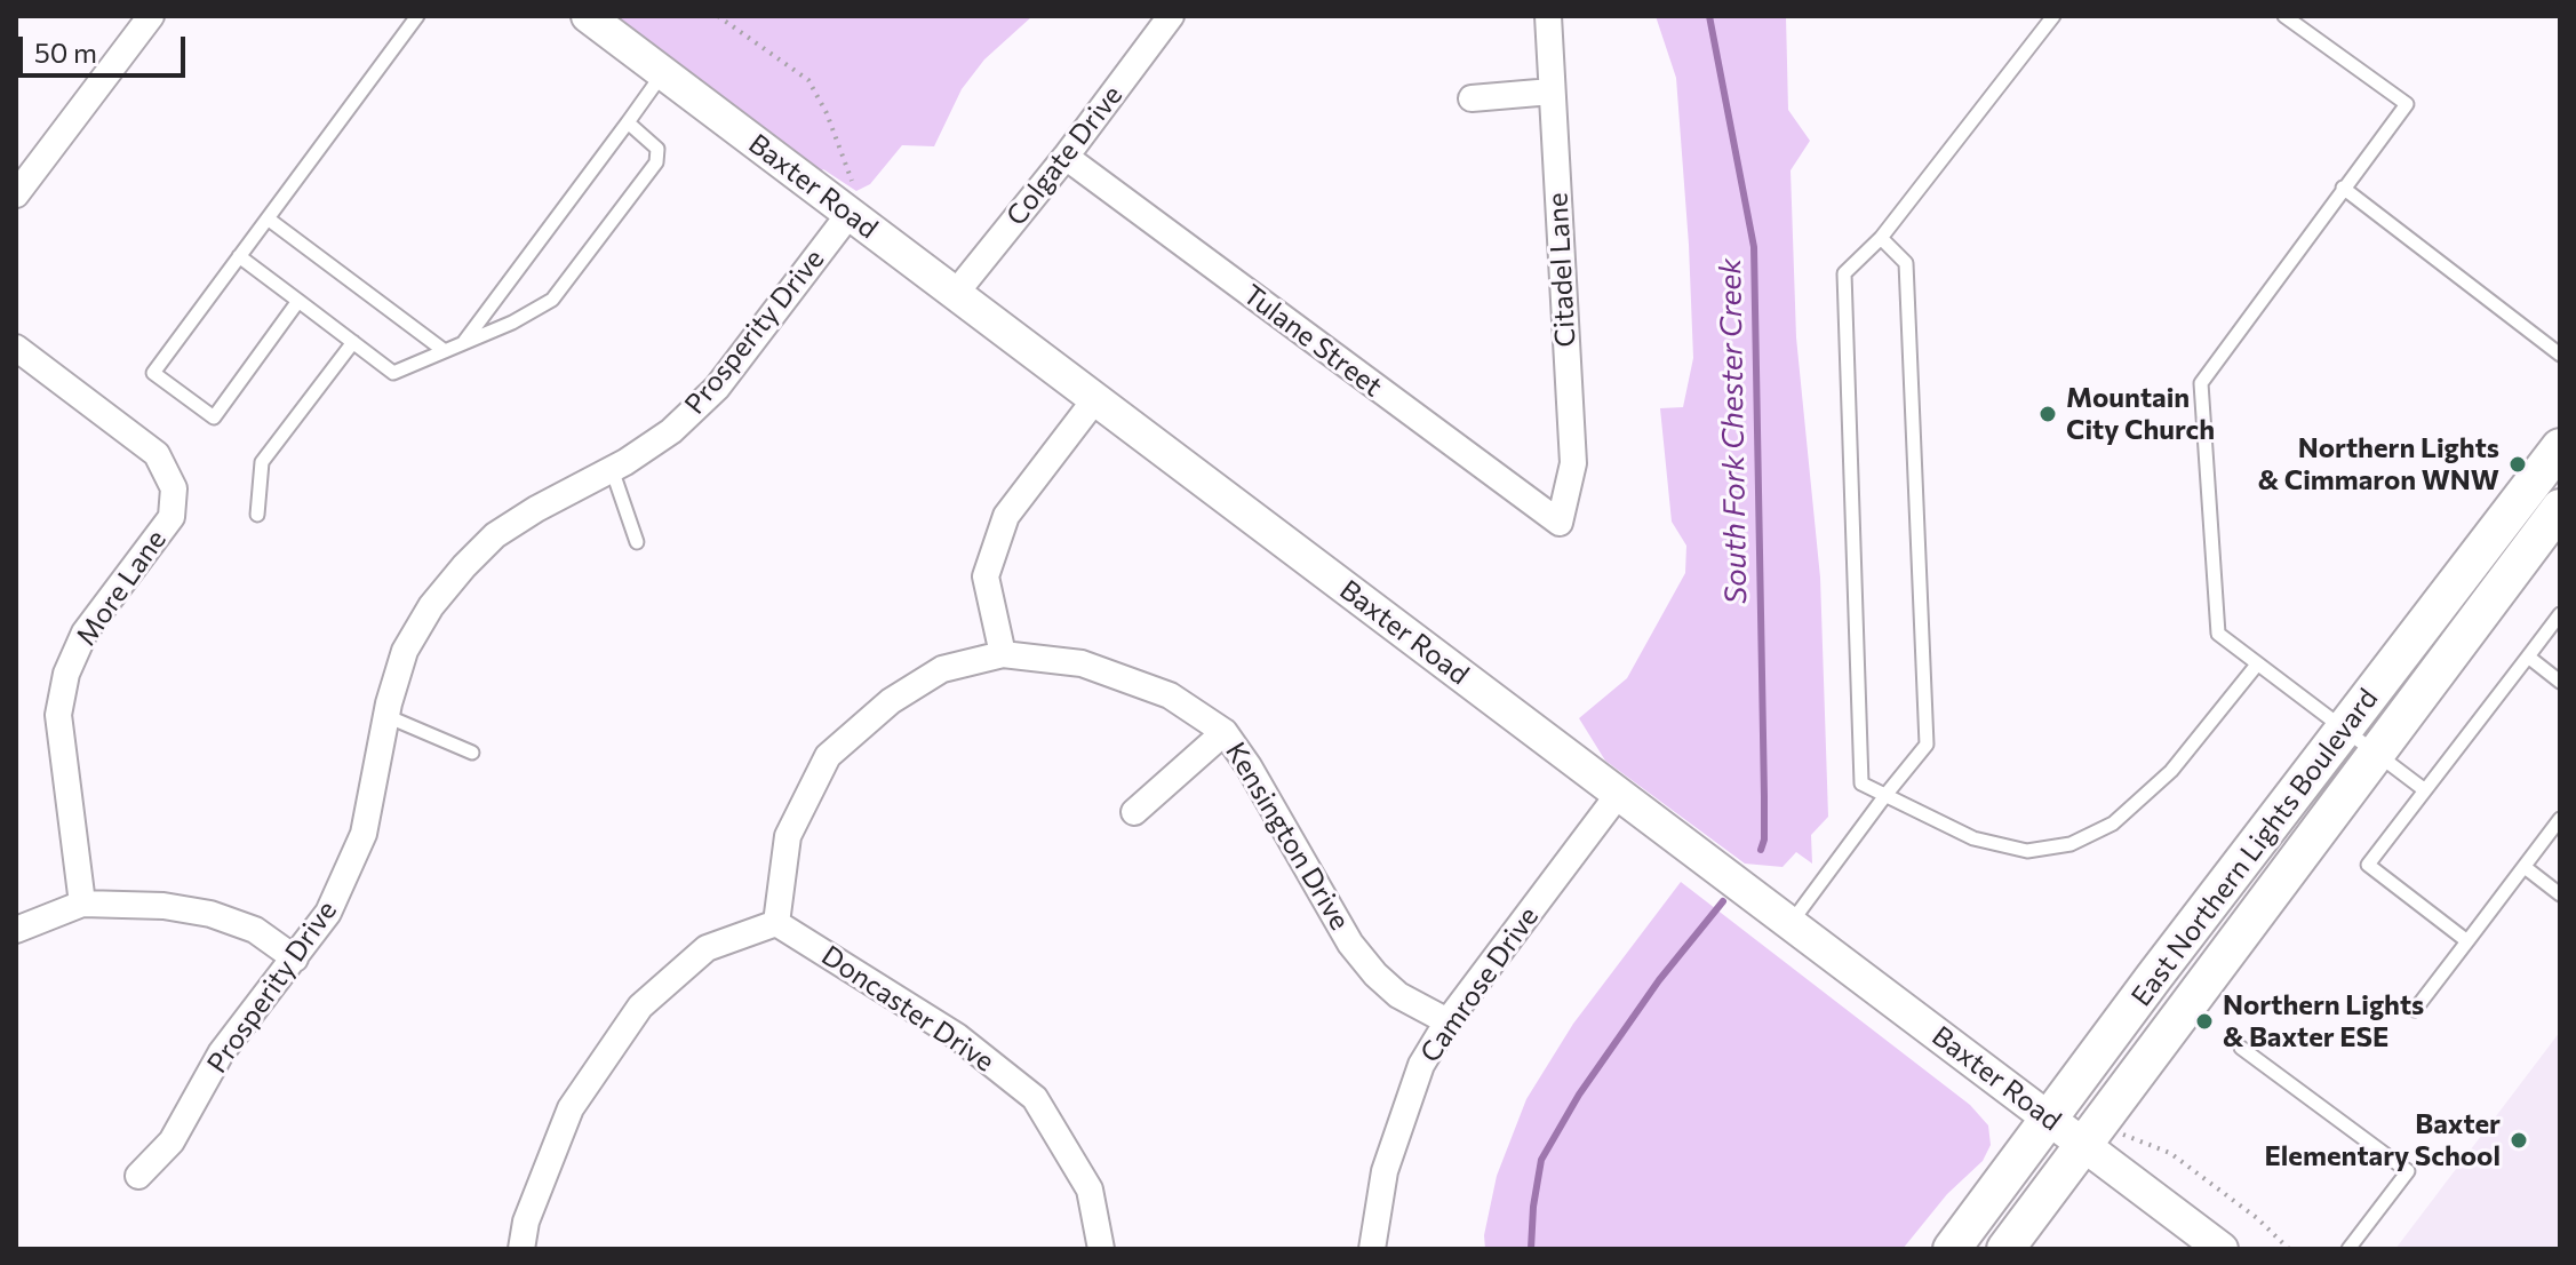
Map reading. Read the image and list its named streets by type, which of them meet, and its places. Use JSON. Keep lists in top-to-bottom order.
{
  "streets": {
    "main road": ["East Northern Lights Boulevard"],
    "street": [
      "Colgate Drive",
      "Baxter Road",
      "Citadel Lane",
      "Prosperity Drive",
      "Tulane Street",
      "More Lane",
      "Kensington Drive",
      "Camrose Drive",
      "Doncaster Drive"
    ]
  },
  "crossings": [
    ["Colgate Drive", "Baxter Road"],
    ["Colgate Drive", "Tulane Street"],
    ["Baxter Road", "Prosperity Drive"],
    ["Baxter Road", "East Northern Lights Boulevard"],
    ["Baxter Road", "Camrose Drive"],
    ["Citadel Lane", "Tulane Street"],
    ["Kensington Drive", "Camrose Drive"],
    ["Kensington Drive", "Doncaster Drive"]
  ],
  "water": ["South Fork Chester Creek"],
  "places": [
    "Mountain City Church",
    "Northern Lights & Cimmaron WNW",
    "Northern Lights & Baxter ESE",
    "Baxter Elementary School"
  ],
  "scale_bar": "50 m"
}
